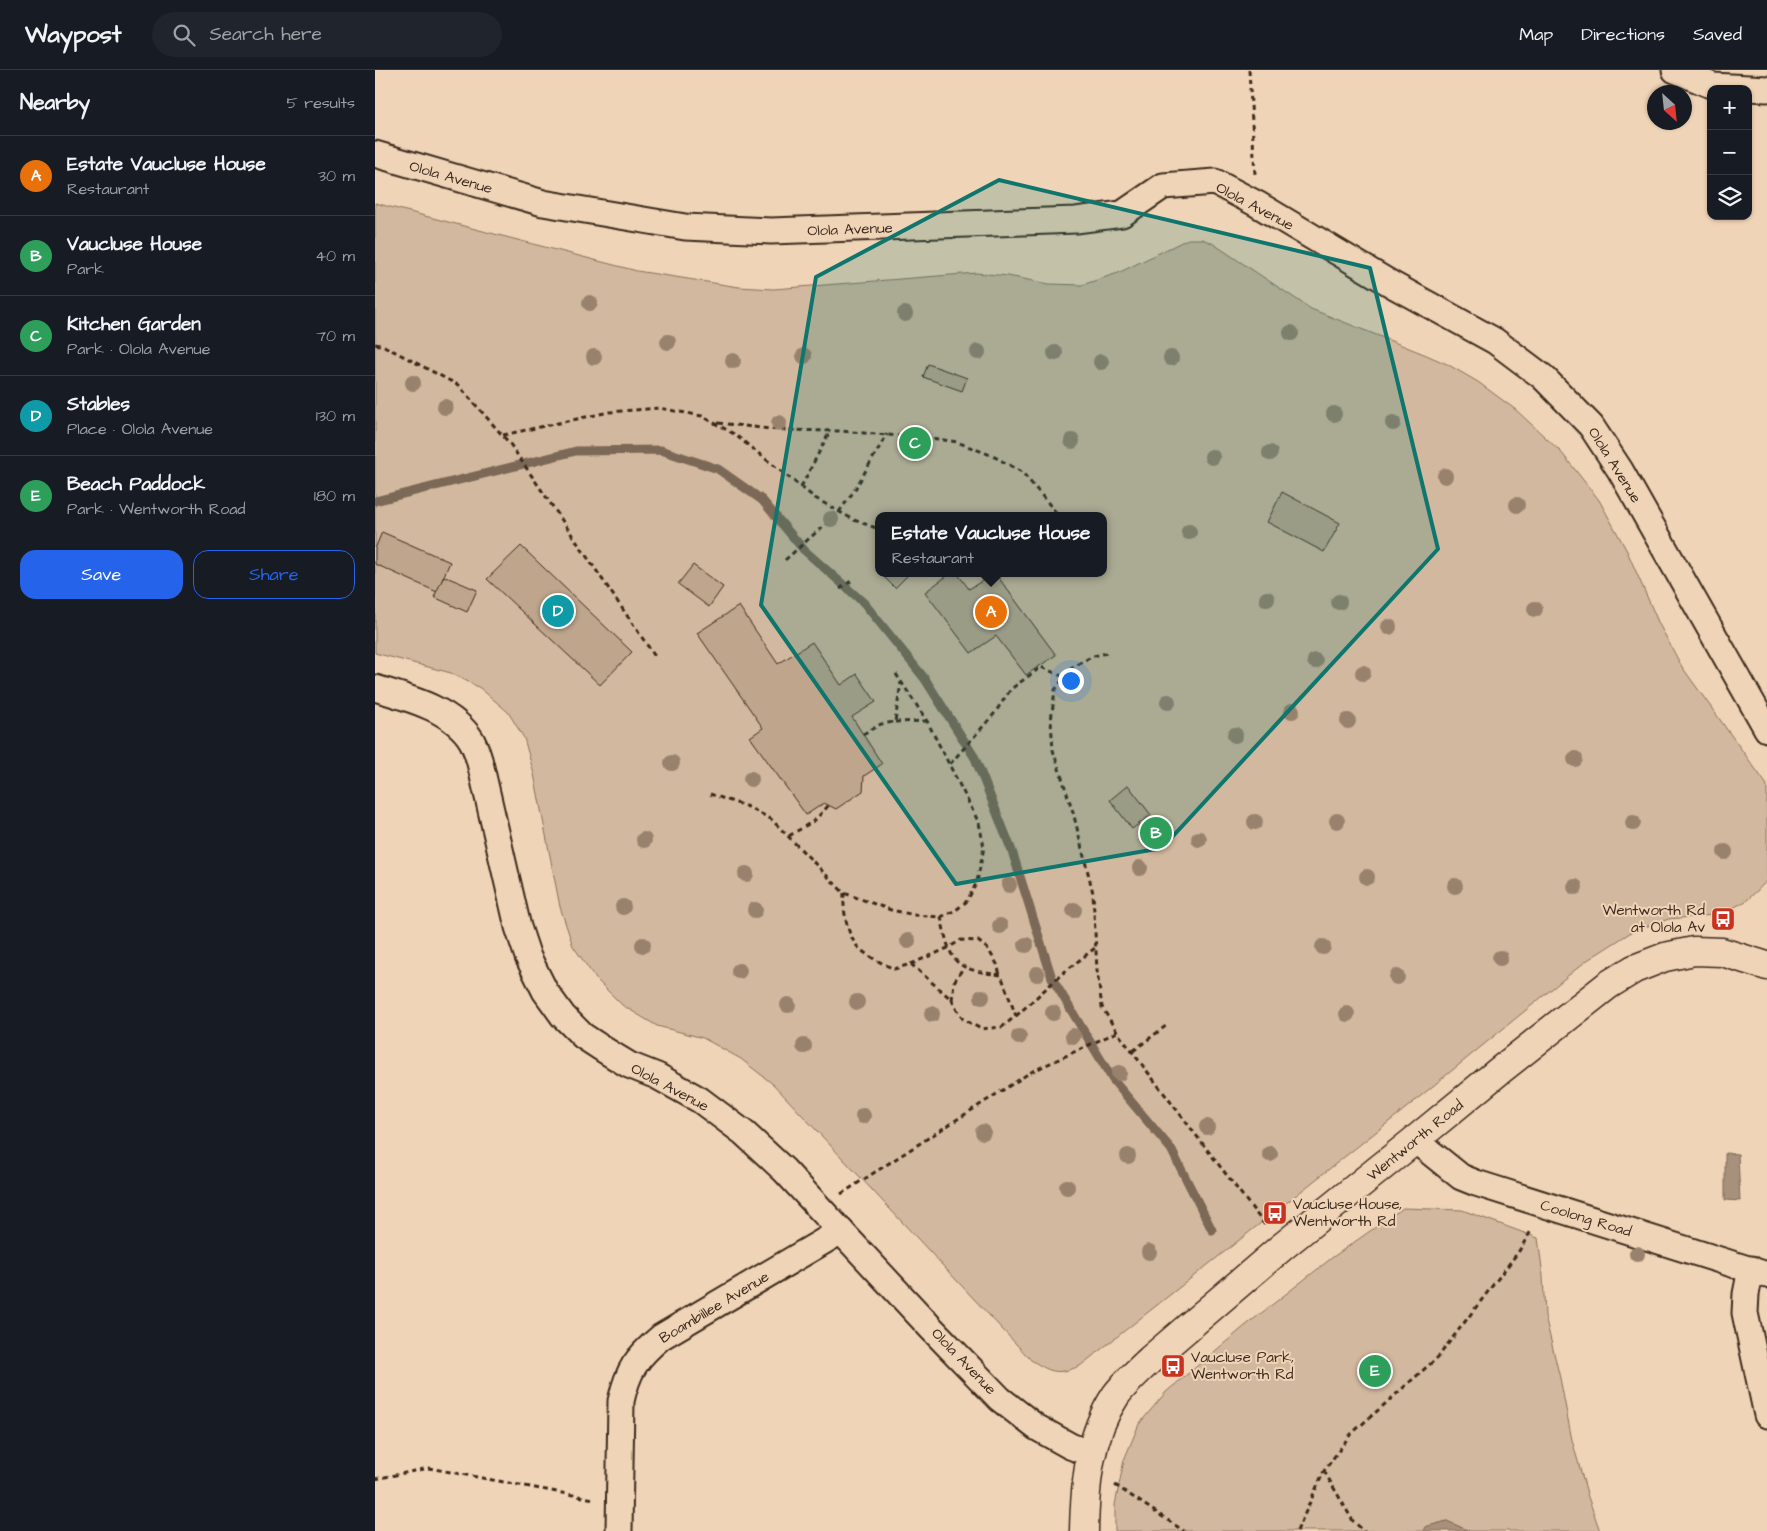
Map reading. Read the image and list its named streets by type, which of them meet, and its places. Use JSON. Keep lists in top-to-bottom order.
{
  "streets": {
    "street": [
      "Olola Avenue",
      "Wentworth Road",
      "Coolong Road",
      "Boambillee Avenue"
    ]
  },
  "crossings": [
    ["Olola Avenue", "Wentworth Road"],
    ["Olola Avenue", "Boambillee Avenue"],
    ["Wentworth Road", "Coolong Road"]
  ],
  "places": {
    "bus stop": ["Wentworth Rd at Olola Av", "Vaucluse House, Wentworth Rd", "Vaucluse Park, Wentworth Rd"]
  },
  "north": "bottom right",
  "page": {
    "header": "Waypost",
    "search": "Search here",
    "nav": ["Map", "Directions", "Saved"],
    "heading": ["Nearby", "5 results"],
    "map_buttons": ["+", "−"],
    "list": [
      {
        "mark": "A",
        "name": "Estate Vaucluse House",
        "note": "Restaurant",
        "value": "30 m"
      },
      {
        "mark": "B",
        "name": "Vaucluse House",
        "note": "Park",
        "value": "40 m"
      },
      {
        "mark": "C",
        "name": "Kitchen Garden",
        "note": "Park · Olola Avenue",
        "value": "70 m"
      },
      {
        "mark": "D",
        "name": "Stables",
        "note": "Place · Olola Avenue",
        "value": "130 m"
      },
      {
        "mark": "E",
        "name": "Beach Paddock",
        "note": "Park · Wentworth Road",
        "value": "180 m"
      }
    ],
    "pins": [
      "C",
      "D",
      "A",
      "B",
      "E"
    ],
    "popup": ["Estate Vaucluse House", "Restaurant"],
    "buttons": ["Save", "Share"]
  }
}
